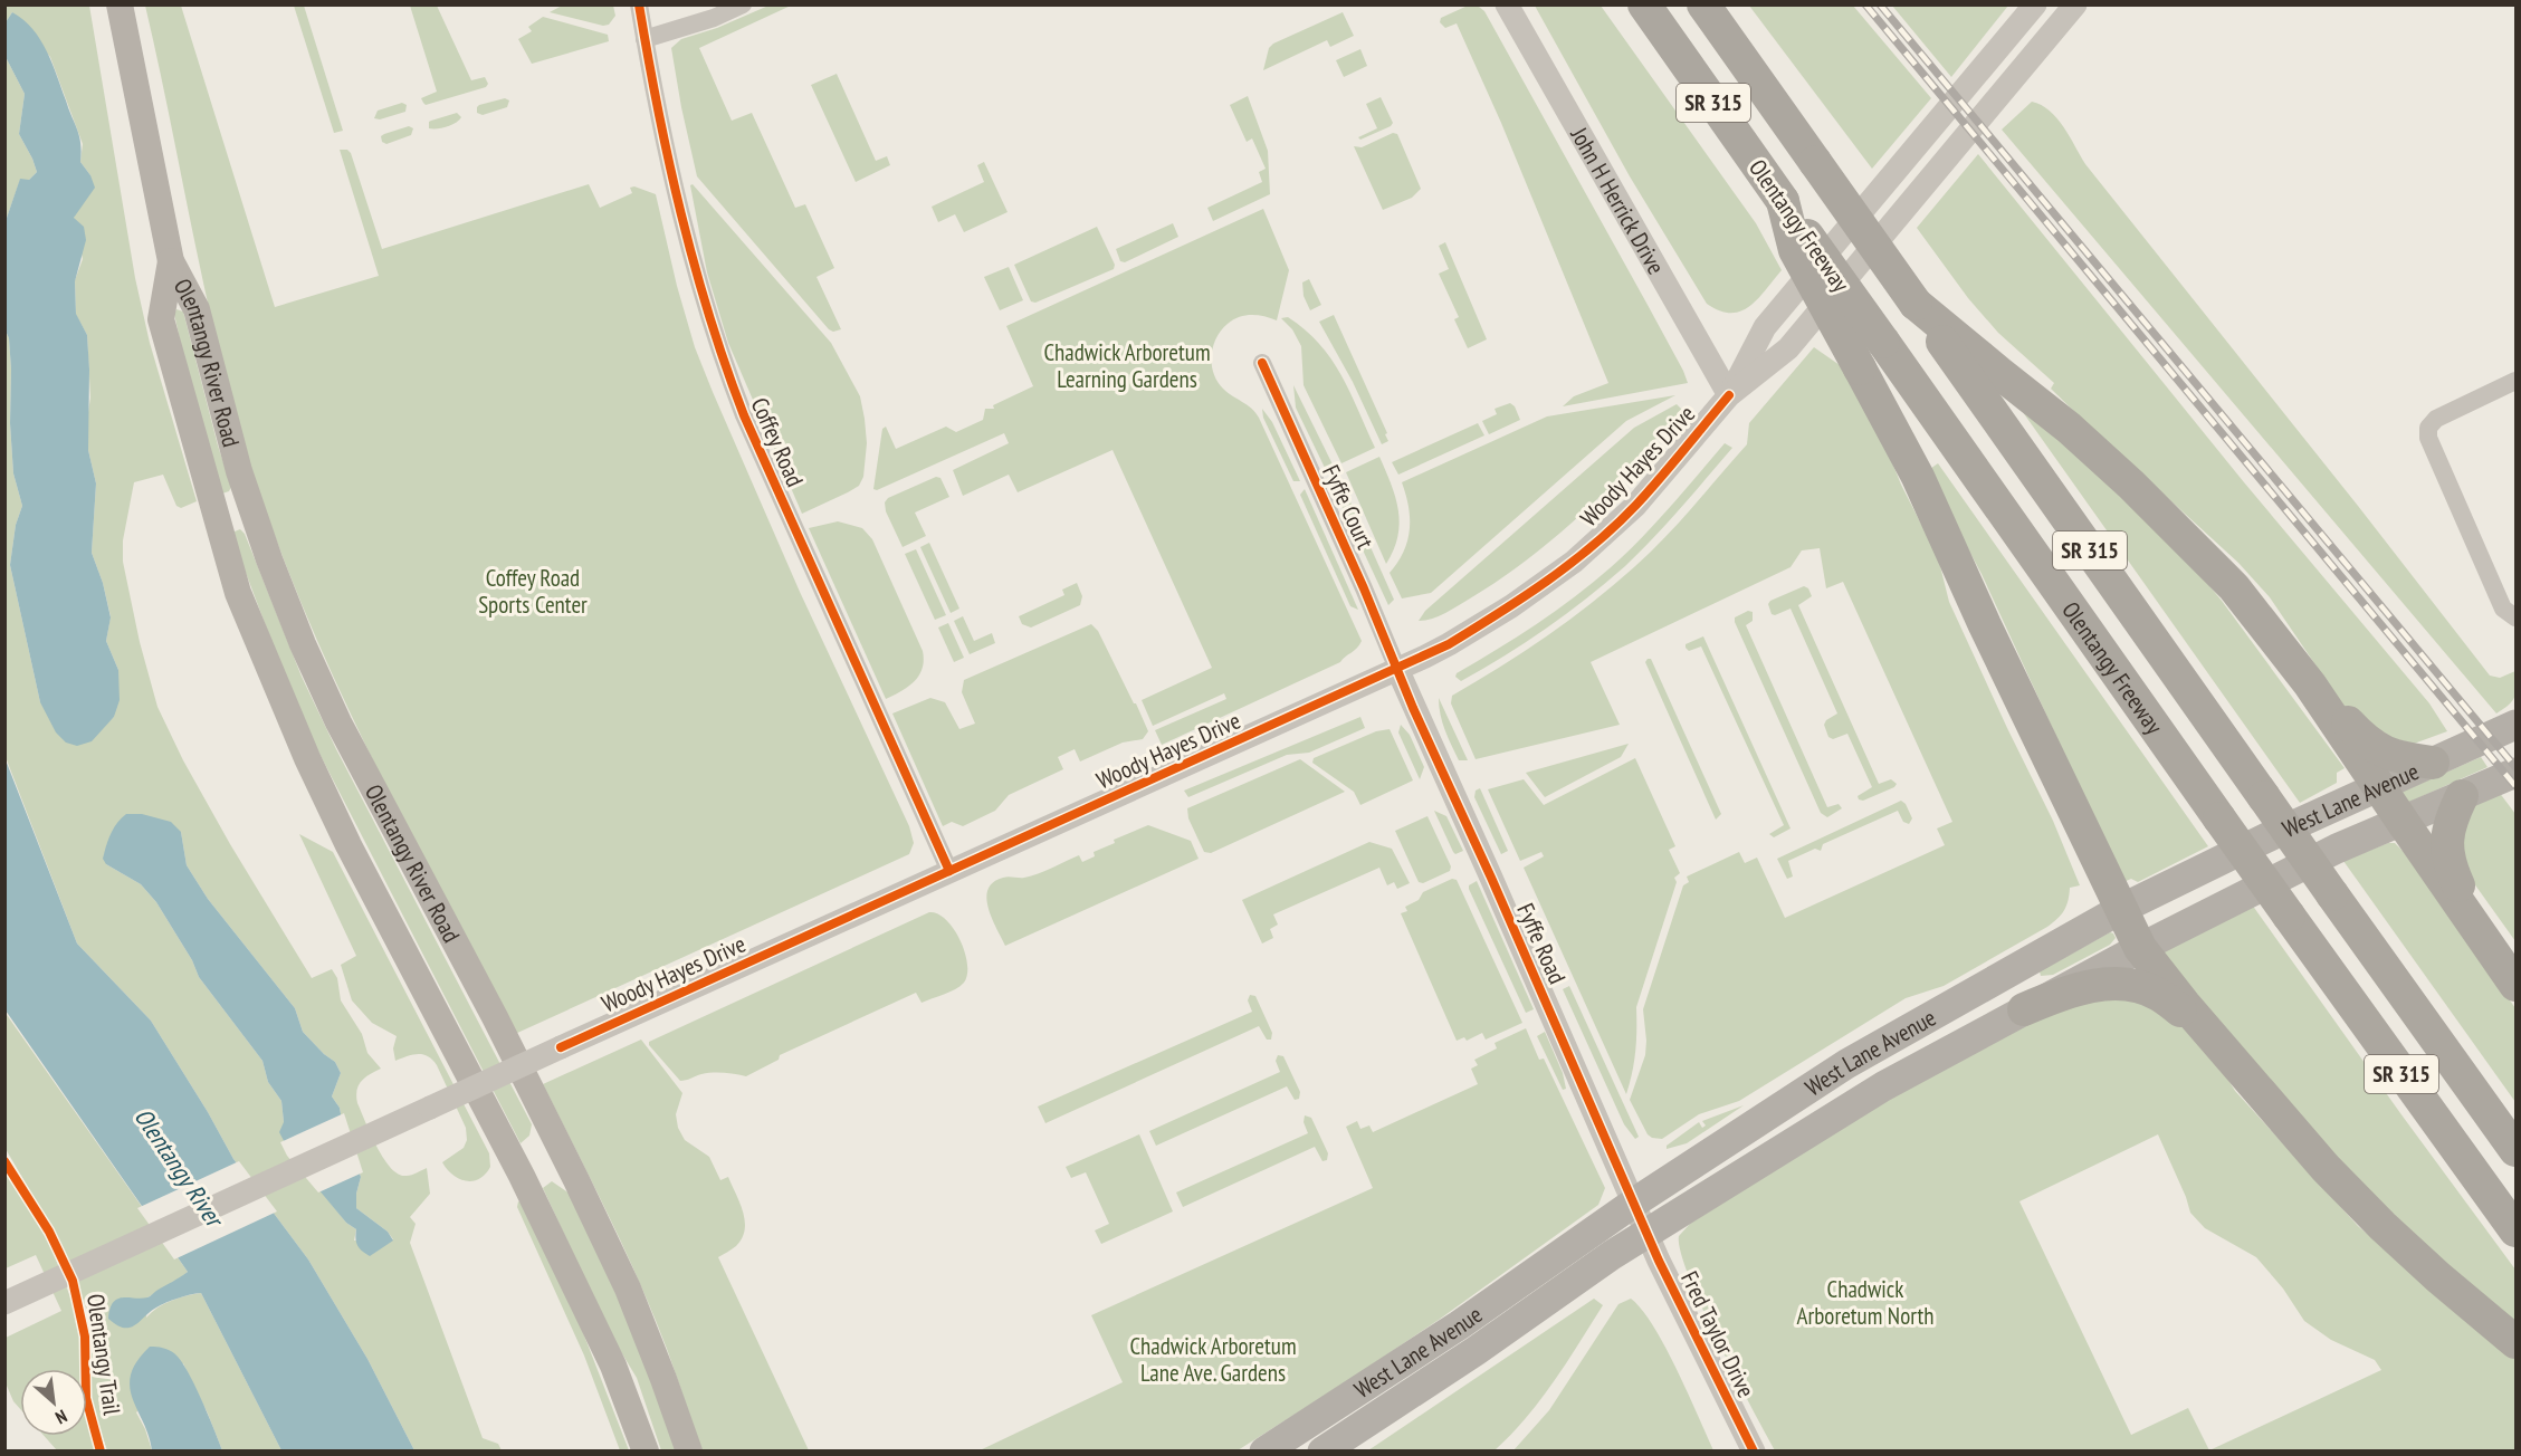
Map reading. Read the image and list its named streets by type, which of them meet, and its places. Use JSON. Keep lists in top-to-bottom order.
{
  "streets": {
    "highway": ["SR 315", "Olentangy Freeway"],
    "main road": ["Olentangy River Road", "West Lane Avenue"],
    "street": [
      "John H Herrick Drive",
      "Coffey Road",
      "Woody Hayes Drive",
      "Fyffe Court",
      "Fyffe Road",
      "Fred Taylor Drive"
    ],
    "cycle path": ["Olentangy Trail"]
  },
  "crossings": [
    ["John H Herrick Drive", "Woody Hayes Drive"],
    ["Coffey Road", "Woody Hayes Drive"],
    ["Woody Hayes Drive", "Fyffe Court"],
    ["Woody Hayes Drive", "Fyffe Road"],
    ["Fyffe Court", "Fyffe Road"],
    ["West Lane Avenue", "Fyffe Road"],
    ["West Lane Avenue", "Fred Taylor Drive"],
    ["Fyffe Road", "Fred Taylor Drive"]
  ],
  "water": ["Olentangy River"],
  "parks": [
    "Chadwick Arboretum Learning Gardens",
    "Coffey Road Sports Center",
    "Chadwick Arboretum North",
    "Chadwick Arboretum Lane Ave. Gardens"
  ],
  "north": "bottom right"
}
